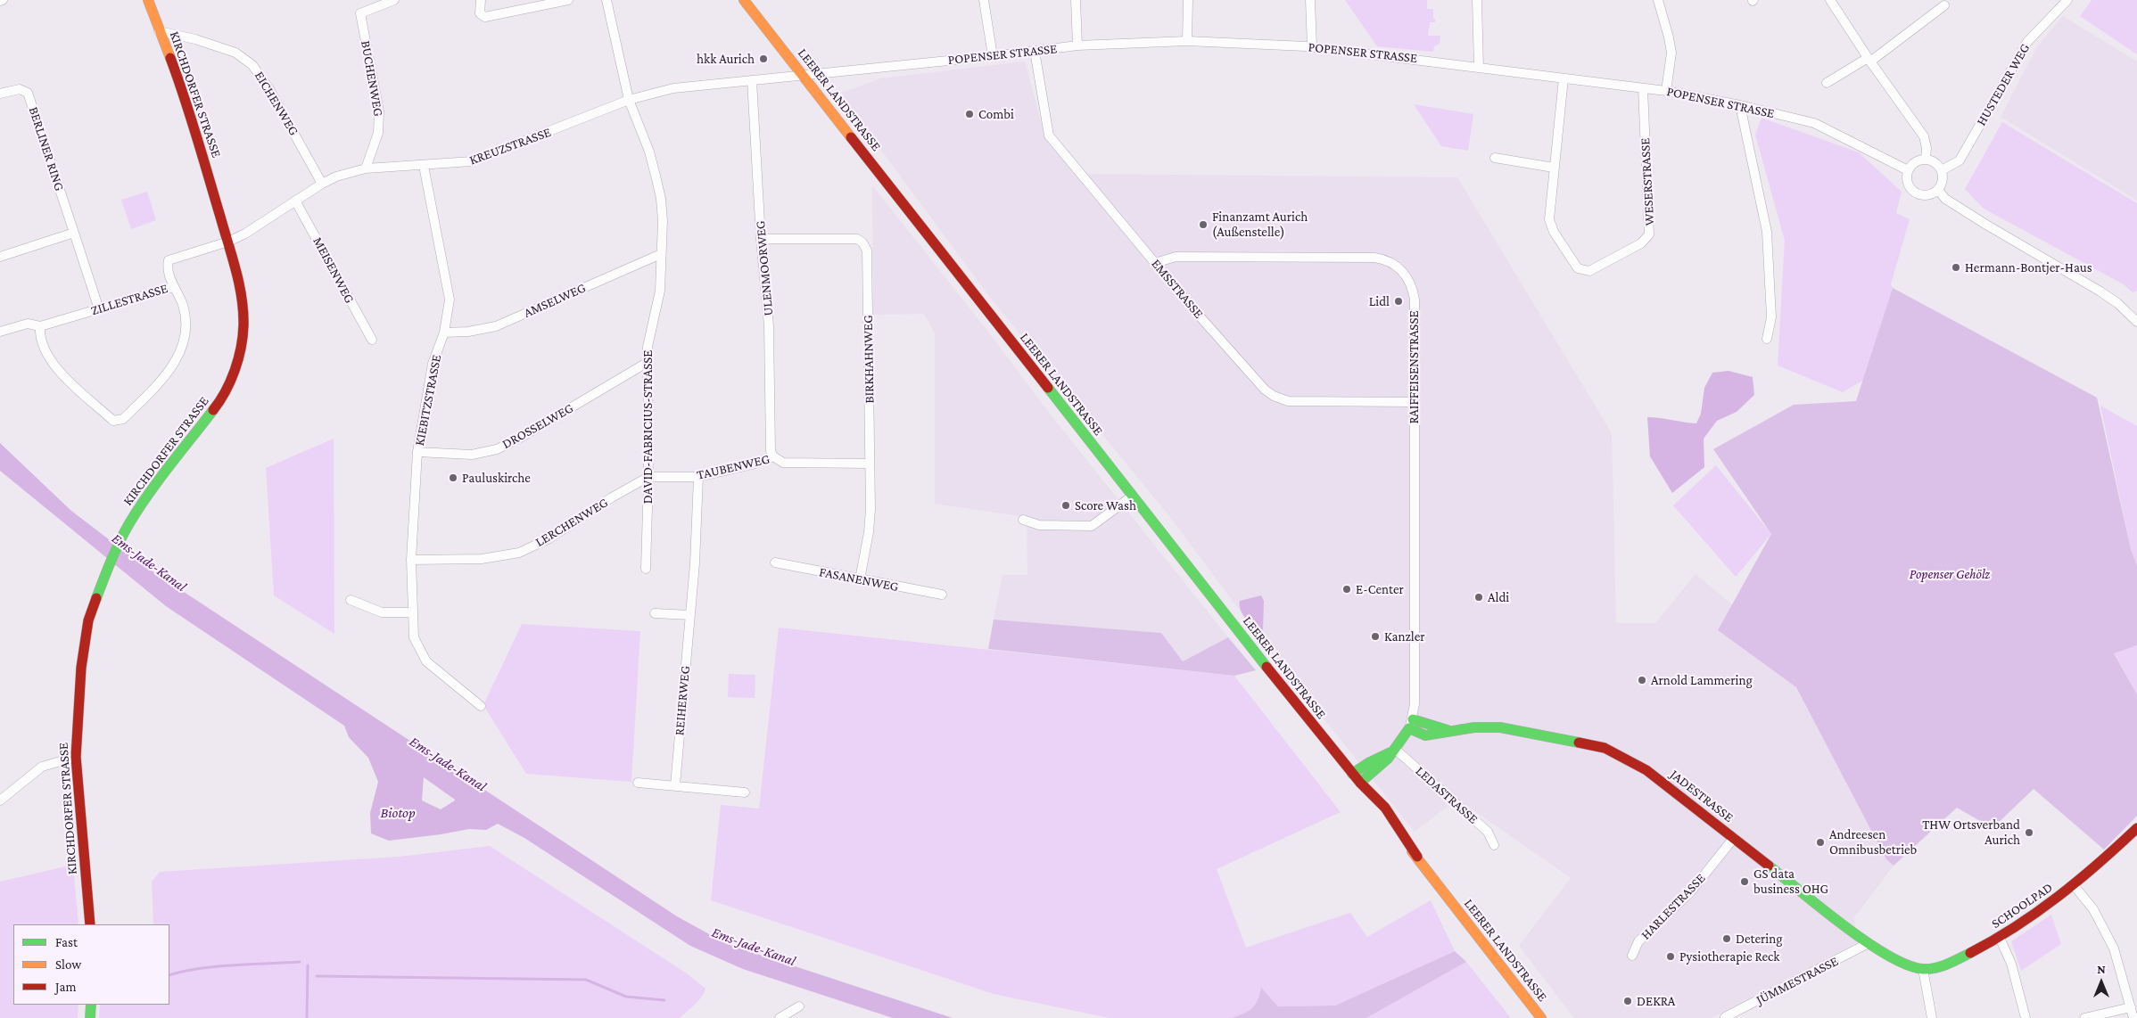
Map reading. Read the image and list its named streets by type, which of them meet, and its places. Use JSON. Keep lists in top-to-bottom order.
{
  "streets": {
    "street": [
      "POPENSER STRASSE",
      "BUCHENWEG",
      "HUSTEDER WEG",
      "KIRCHDORFER STRASSE",
      "LEERER LANDSTRASSE",
      "EICHENWEG",
      "KREUZSTRASSE",
      "BERLINER RING",
      "WESERSTRASSE",
      "ULENMOORWEG",
      "MEISENWEG",
      "EMSSTRASSE",
      "ZILLESTRASSE",
      "AMSELWEG",
      "BIRKHAHNWEG",
      "RAIFFEISENSTRASSE",
      "KIEBITZSTRASSE",
      "DROSSELWEG",
      "DAVID-FABRICIUS-STRASSE",
      "TAUBENWEG",
      "LERCHENWEG",
      "FASANENWEG",
      "REIHERWEG",
      "LEDASTRASSE",
      "JADESTRASSE",
      "SCHOOLPAD",
      "HARLESTRASSE",
      "JÜMMESTRASSE"
    ]
  },
  "crossings": [
    ["POPENSER STRASSE", "HUSTEDER WEG"],
    ["POPENSER STRASSE", "LEERER LANDSTRASSE"],
    ["POPENSER STRASSE", "KREUZSTRASSE"],
    ["POPENSER STRASSE", "WESERSTRASSE"],
    ["POPENSER STRASSE", "EMSSTRASSE"],
    ["BUCHENWEG", "KREUZSTRASSE"],
    ["KIRCHDORFER STRASSE", "EICHENWEG"],
    ["KIRCHDORFER STRASSE", "KREUZSTRASSE"],
    ["KIRCHDORFER STRASSE", "ZILLESTRASSE"],
    ["LEERER LANDSTRASSE", "KREUZSTRASSE"],
    ["EICHENWEG", "KREUZSTRASSE"],
    ["KREUZSTRASSE", "ULENMOORWEG"],
    ["KREUZSTRASSE", "MEISENWEG"],
    ["KREUZSTRASSE", "ZILLESTRASSE"],
    ["KREUZSTRASSE", "KIEBITZSTRASSE"],
    ["KREUZSTRASSE", "DAVID-FABRICIUS-STRASSE"],
    ["BERLINER RING", "ZILLESTRASSE"],
    ["ULENMOORWEG", "BIRKHAHNWEG"],
    ["ULENMOORWEG", "TAUBENWEG"],
    ["EMSSTRASSE", "RAIFFEISENSTRASSE"],
    ["AMSELWEG", "KIEBITZSTRASSE"],
    ["AMSELWEG", "DAVID-FABRICIUS-STRASSE"],
    ["BIRKHAHNWEG", "TAUBENWEG"],
    ["BIRKHAHNWEG", "FASANENWEG"],
    ["RAIFFEISENSTRASSE", "JADESTRASSE"],
    ["KIEBITZSTRASSE", "DROSSELWEG"],
    ["KIEBITZSTRASSE", "LERCHENWEG"],
    ["DROSSELWEG", "DAVID-FABRICIUS-STRASSE"],
    ["DAVID-FABRICIUS-STRASSE", "TAUBENWEG"],
    ["DAVID-FABRICIUS-STRASSE", "LERCHENWEG"],
    ["TAUBENWEG", "LERCHENWEG"],
    ["TAUBENWEG", "REIHERWEG"],
    ["JADESTRASSE", "SCHOOLPAD"],
    ["JADESTRASSE", "HARLESTRASSE"],
    ["JADESTRASSE", "JÜMMESTRASSE"]
  ],
  "water": ["Ems-Jade-Kanal", "Biotop"],
  "parks": ["Popenser Gehölz"],
  "places": [
    "hkk Aurich",
    "Combi",
    "Finanzamt Aurich (Außenstelle)",
    "Hermann-Bontjer-Haus",
    "Lidl",
    "Pauluskirche",
    "Score Wash",
    "E-Center",
    "Aldi",
    "Kanzler",
    "Arnold Lammering",
    "THW Ortsverband Aurich",
    "Andreesen Omnibusbetrieb",
    "GS data business OHG",
    "Detering",
    "Pysiotherapie Reck",
    "DEKRA"
  ],
  "legend": ["Fast", "Slow", "Jam"],
  "north": "top"
}
